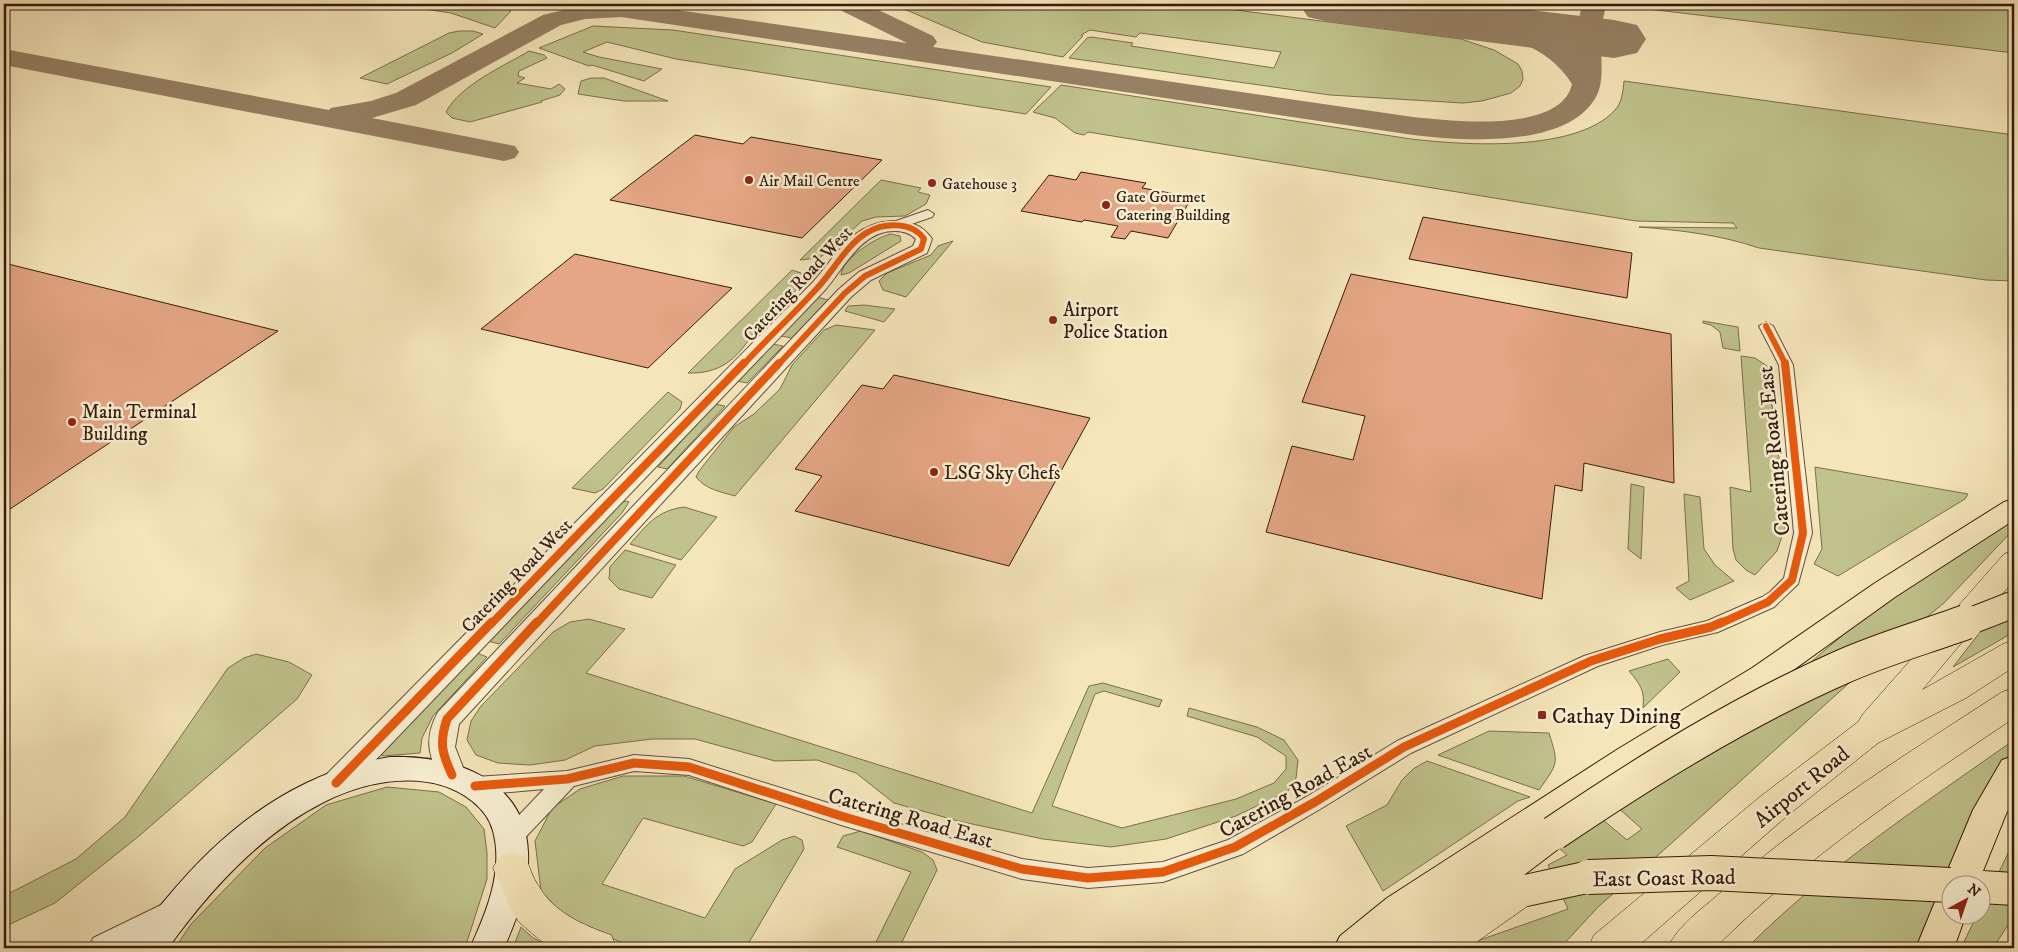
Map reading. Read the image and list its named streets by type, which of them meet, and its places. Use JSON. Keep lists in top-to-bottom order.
{
  "streets": {
    "highway": ["Airport Road"],
    "main road": ["East Coast Road"],
    "street": ["Catering Road West", "Catering Road East"]
  },
  "crossings": [
    ["Catering Road West", "Catering Road East"]
  ],
  "places": {
    "other": [
      "Air Mail Centre",
      "Gatehouse 3",
      "Gate Gourmet Catering Building",
      "Airport Police Station",
      "Main Terminal Building",
      "LSG Sky Chefs"
    ],
    "transit": ["Cathay Dining"]
  },
  "north": "top right"
}
